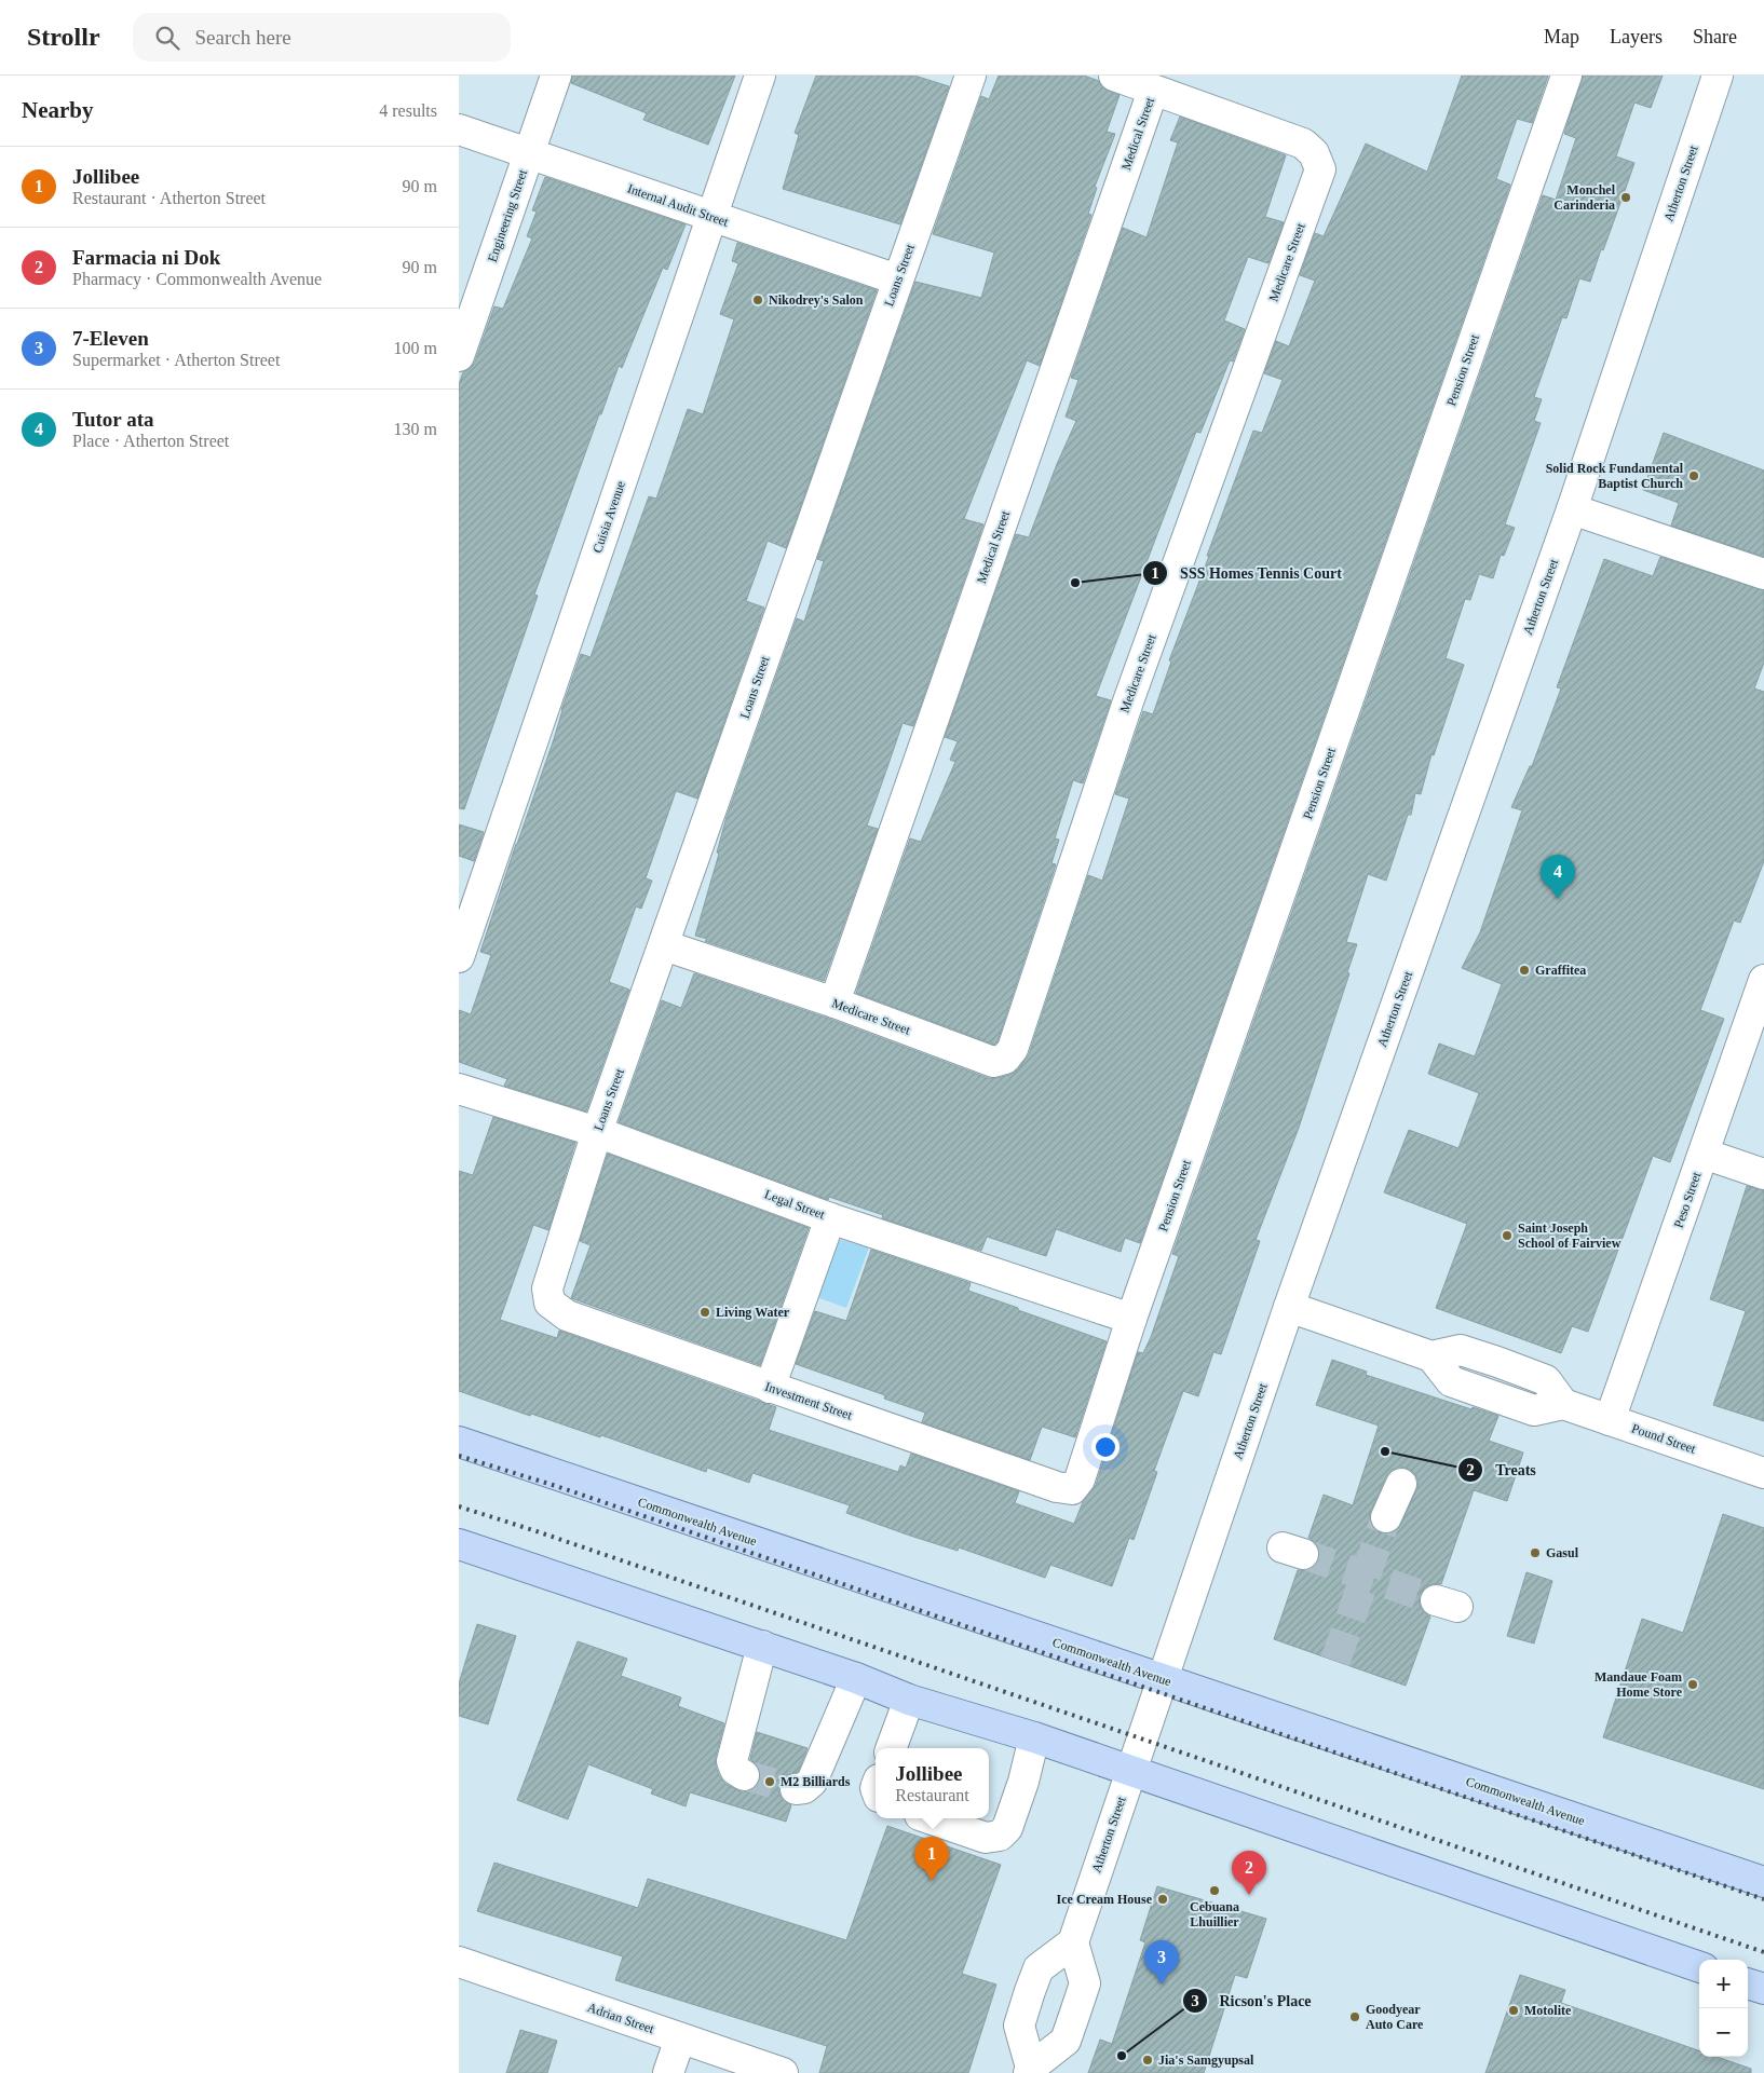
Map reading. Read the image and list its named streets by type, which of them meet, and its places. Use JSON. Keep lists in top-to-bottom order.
{
  "streets": {
    "main road": ["Commonwealth Avenue"],
    "street": [
      "Medical Street",
      "Atherton Street",
      "Internal Audit Street",
      "Engineering Street",
      "Medicare Street",
      "Loans Street",
      "Pension Street",
      "Cuisia Avenue",
      "Peso Street",
      "Legal Street",
      "Investment Street",
      "Pound Street",
      "Adrian Street"
    ]
  },
  "crossings": [
    ["Medical Street", "Medicare Street"],
    ["Atherton Street", "Pound Street"],
    ["Atherton Street", "Commonwealth Avenue"],
    ["Internal Audit Street", "Engineering Street"],
    ["Internal Audit Street", "Loans Street"],
    ["Internal Audit Street", "Cuisia Avenue"],
    ["Medicare Street", "Loans Street"],
    ["Loans Street", "Legal Street"],
    ["Loans Street", "Investment Street"],
    ["Pension Street", "Legal Street"],
    ["Pension Street", "Investment Street"],
    ["Peso Street", "Pound Street"]
  ],
  "places": [
    "Monchel Carinderia",
    "Nikodrey's Salon",
    "Solid Rock Fundamental Baptist Church",
    "SSS Homes Tennis Court",
    "Graffitea",
    "Saint Joseph School of Fairview",
    "Living Water",
    "Treats",
    "Gasul",
    "Mandaue Foam Home Store",
    "M2 Billiards",
    "Cebuana Lhuillier",
    "Ice Cream House",
    "Motolite",
    "Goodyear Auto Care",
    "Ricson's Place",
    "Jia's Samgyupsal"
  ],
  "page": {
    "header": "Strollr",
    "search": "Search here",
    "nav": ["Map", "Layers", "Share"],
    "heading": ["Nearby", "4 results"],
    "list": [
      {
        "mark": "1",
        "name": "Jollibee",
        "note": "Restaurant · Atherton Street",
        "value": "90 m"
      },
      {
        "mark": "2",
        "name": "Farmacia ni Dok",
        "note": "Pharmacy · Commonwealth Avenue",
        "value": "90 m"
      },
      {
        "mark": "3",
        "name": "7-Eleven",
        "note": "Supermarket · Atherton Street",
        "value": "100 m"
      },
      {
        "mark": "4",
        "name": "Tutor ata",
        "note": "Place · Atherton Street",
        "value": "130 m"
      }
    ],
    "pins": [
      "4",
      "1",
      "2",
      "3"
    ],
    "popup": ["Jollibee", "Restaurant"],
    "map_buttons": ["+", "−"]
  }
}
